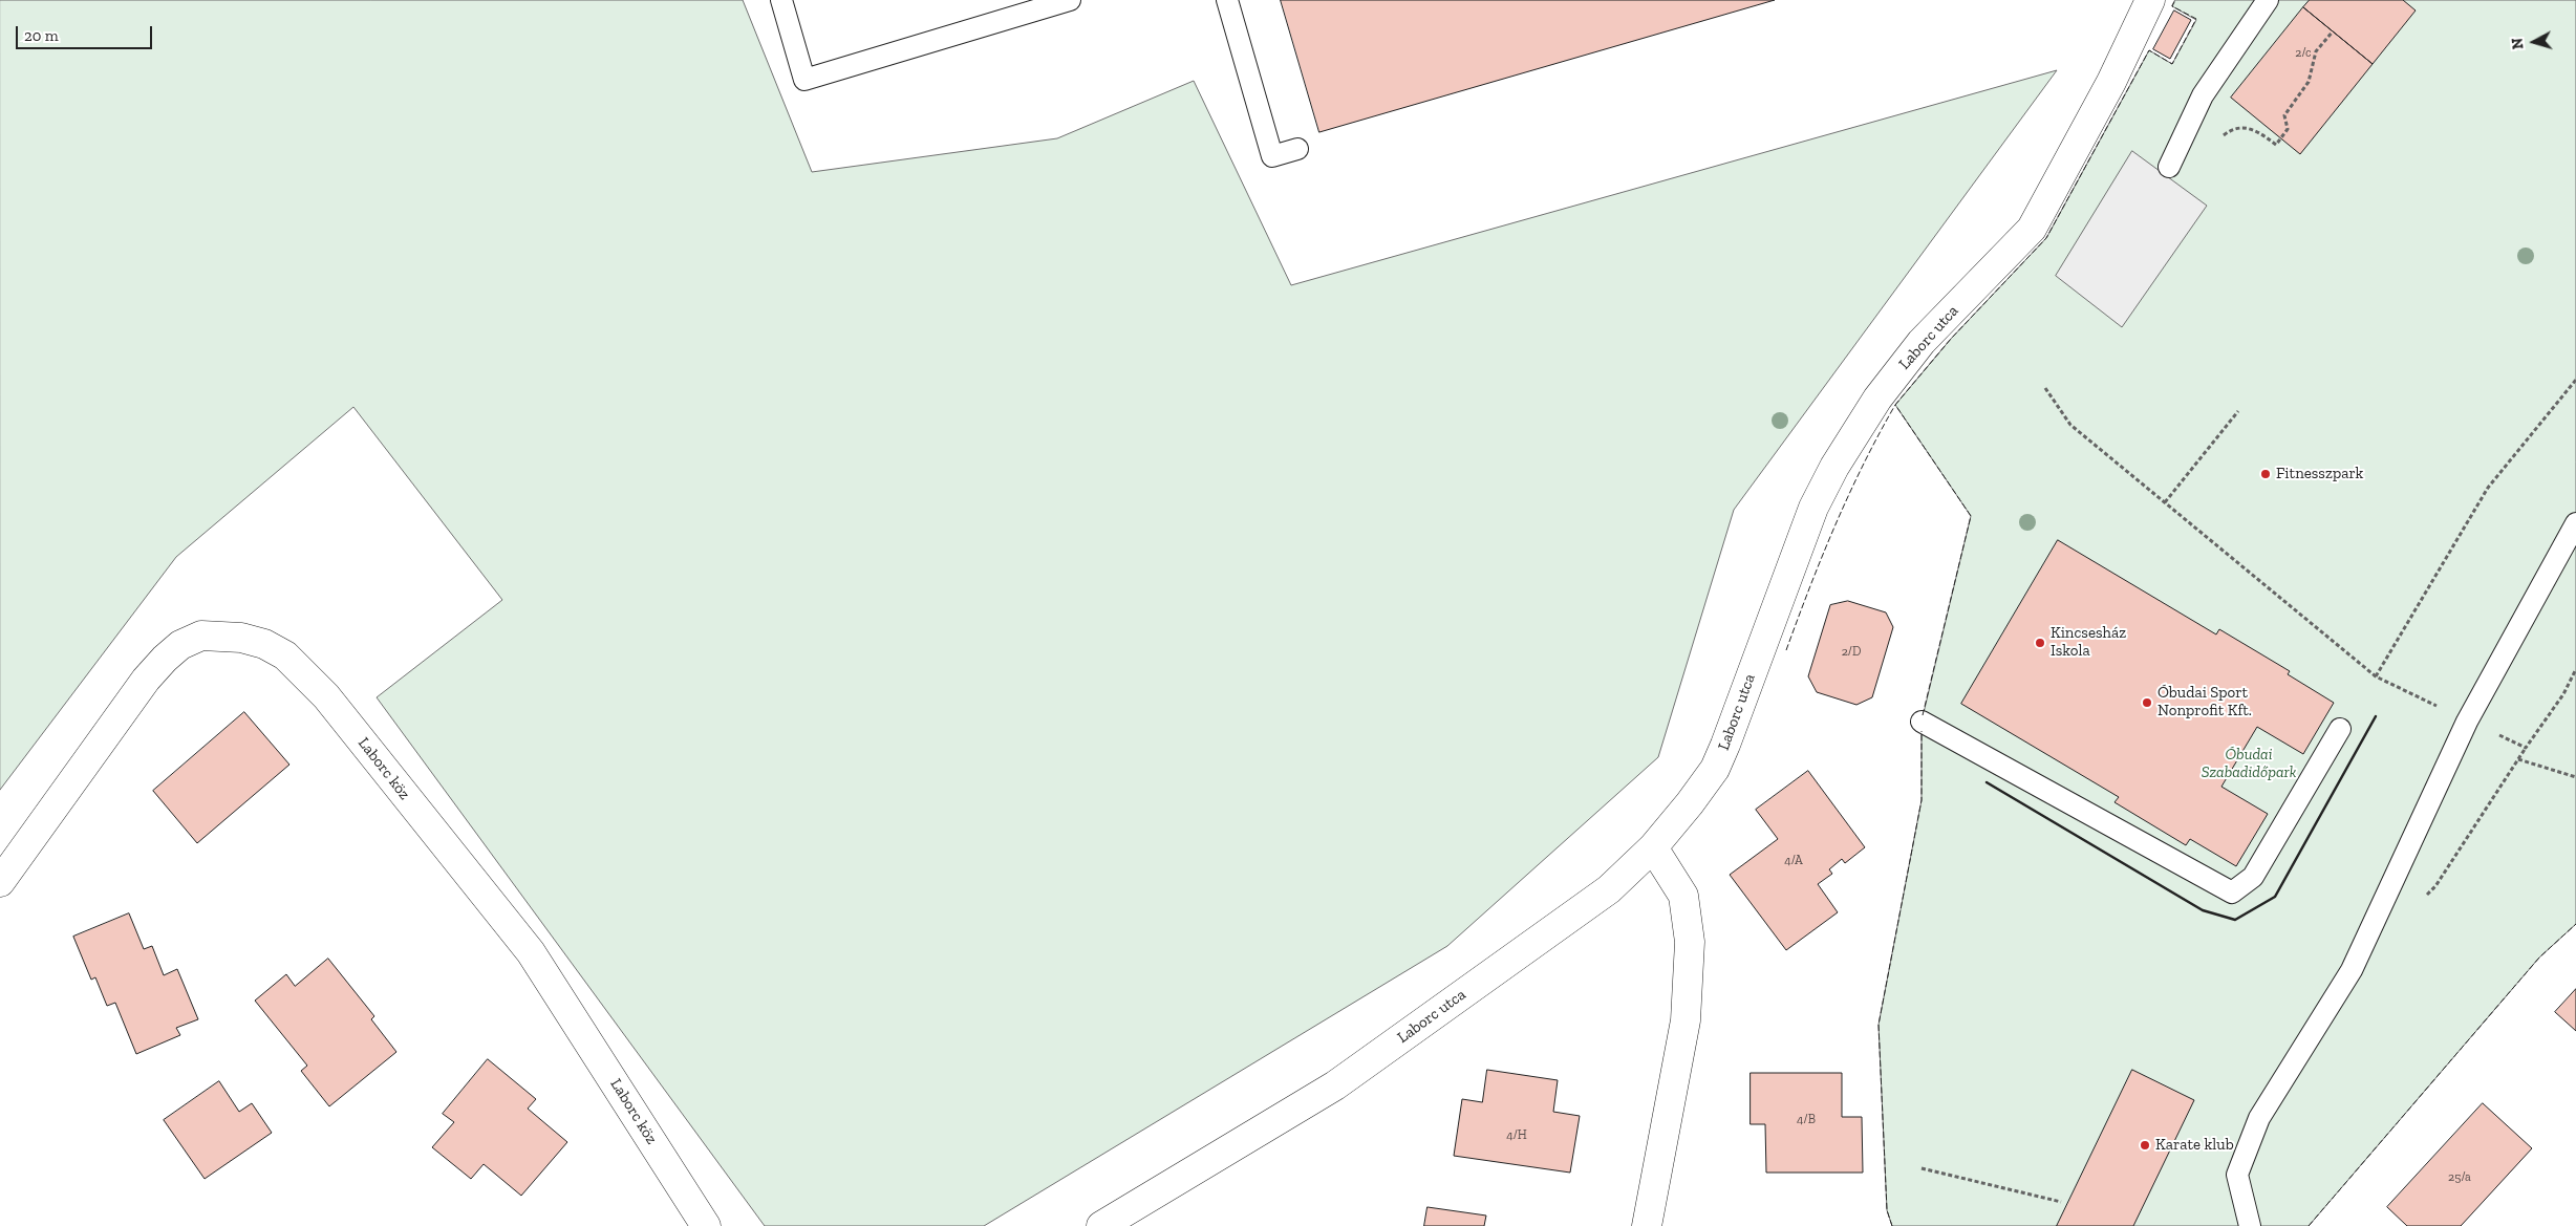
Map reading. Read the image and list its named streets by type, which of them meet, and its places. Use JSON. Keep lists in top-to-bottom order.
{
  "streets": {
    "street": ["Laborc utca", "Laborc köz"]
  },
  "parks": ["Óbudai Szabadidőpark"],
  "places": [
    "Fitnesszpark",
    "Kincsesház Iskola",
    "Óbudai Sport Nonprofit Kft.",
    "Karate klub"
  ],
  "house_numbers": [
    "2/c",
    "2/D",
    "4/A",
    "4/B",
    "4/H",
    "25/a"
  ],
  "scale_bar": "20 m",
  "north": "left"
}
